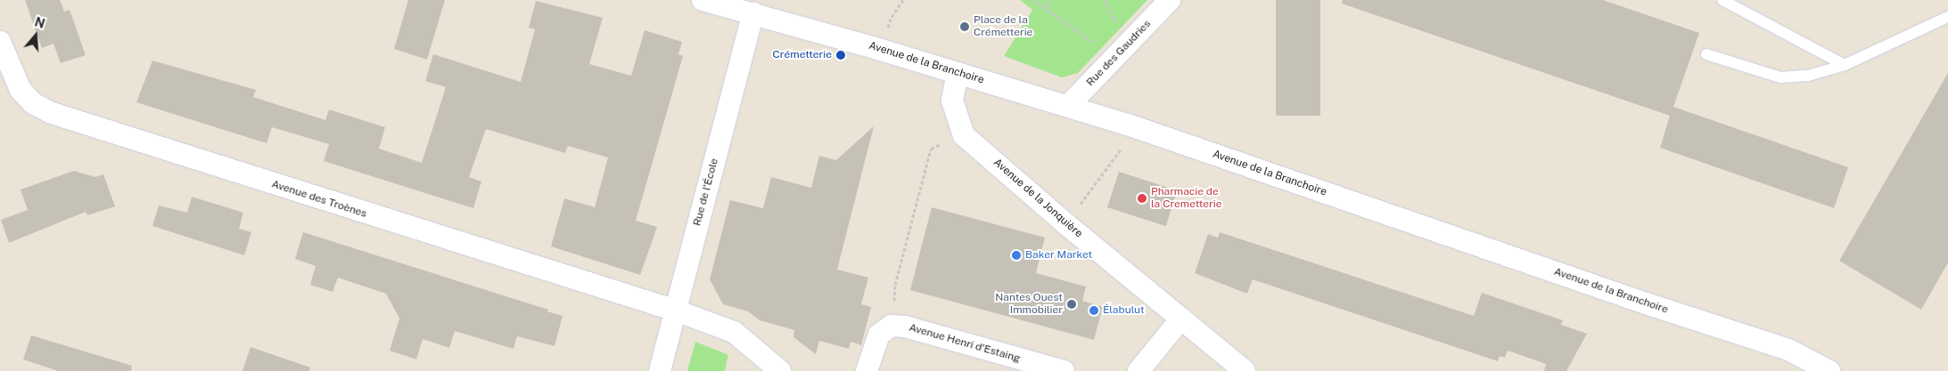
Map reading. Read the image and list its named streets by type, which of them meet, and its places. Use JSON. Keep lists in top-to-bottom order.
{
  "streets": {
    "street": [
      "Rue des Gaudries",
      "Avenue de la Branchoire",
      "Rue de l'École",
      "Avenue de la Jonquière",
      "Avenue des Troènes",
      "Avenue Henri d'Estaing"
    ]
  },
  "crossings": [
    ["Rue des Gaudries", "Avenue de la Branchoire"],
    ["Avenue de la Branchoire", "Rue de l'École"],
    ["Rue de l'École", "Avenue des Troènes"]
  ],
  "places": [
    "Place de la Crémetterie",
    "Crémetterie",
    "Pharmacie de la Cremetterie",
    "Baker Market",
    "Nantes Ouest Immobilier",
    "Élabulut"
  ],
  "north": "top"
}
